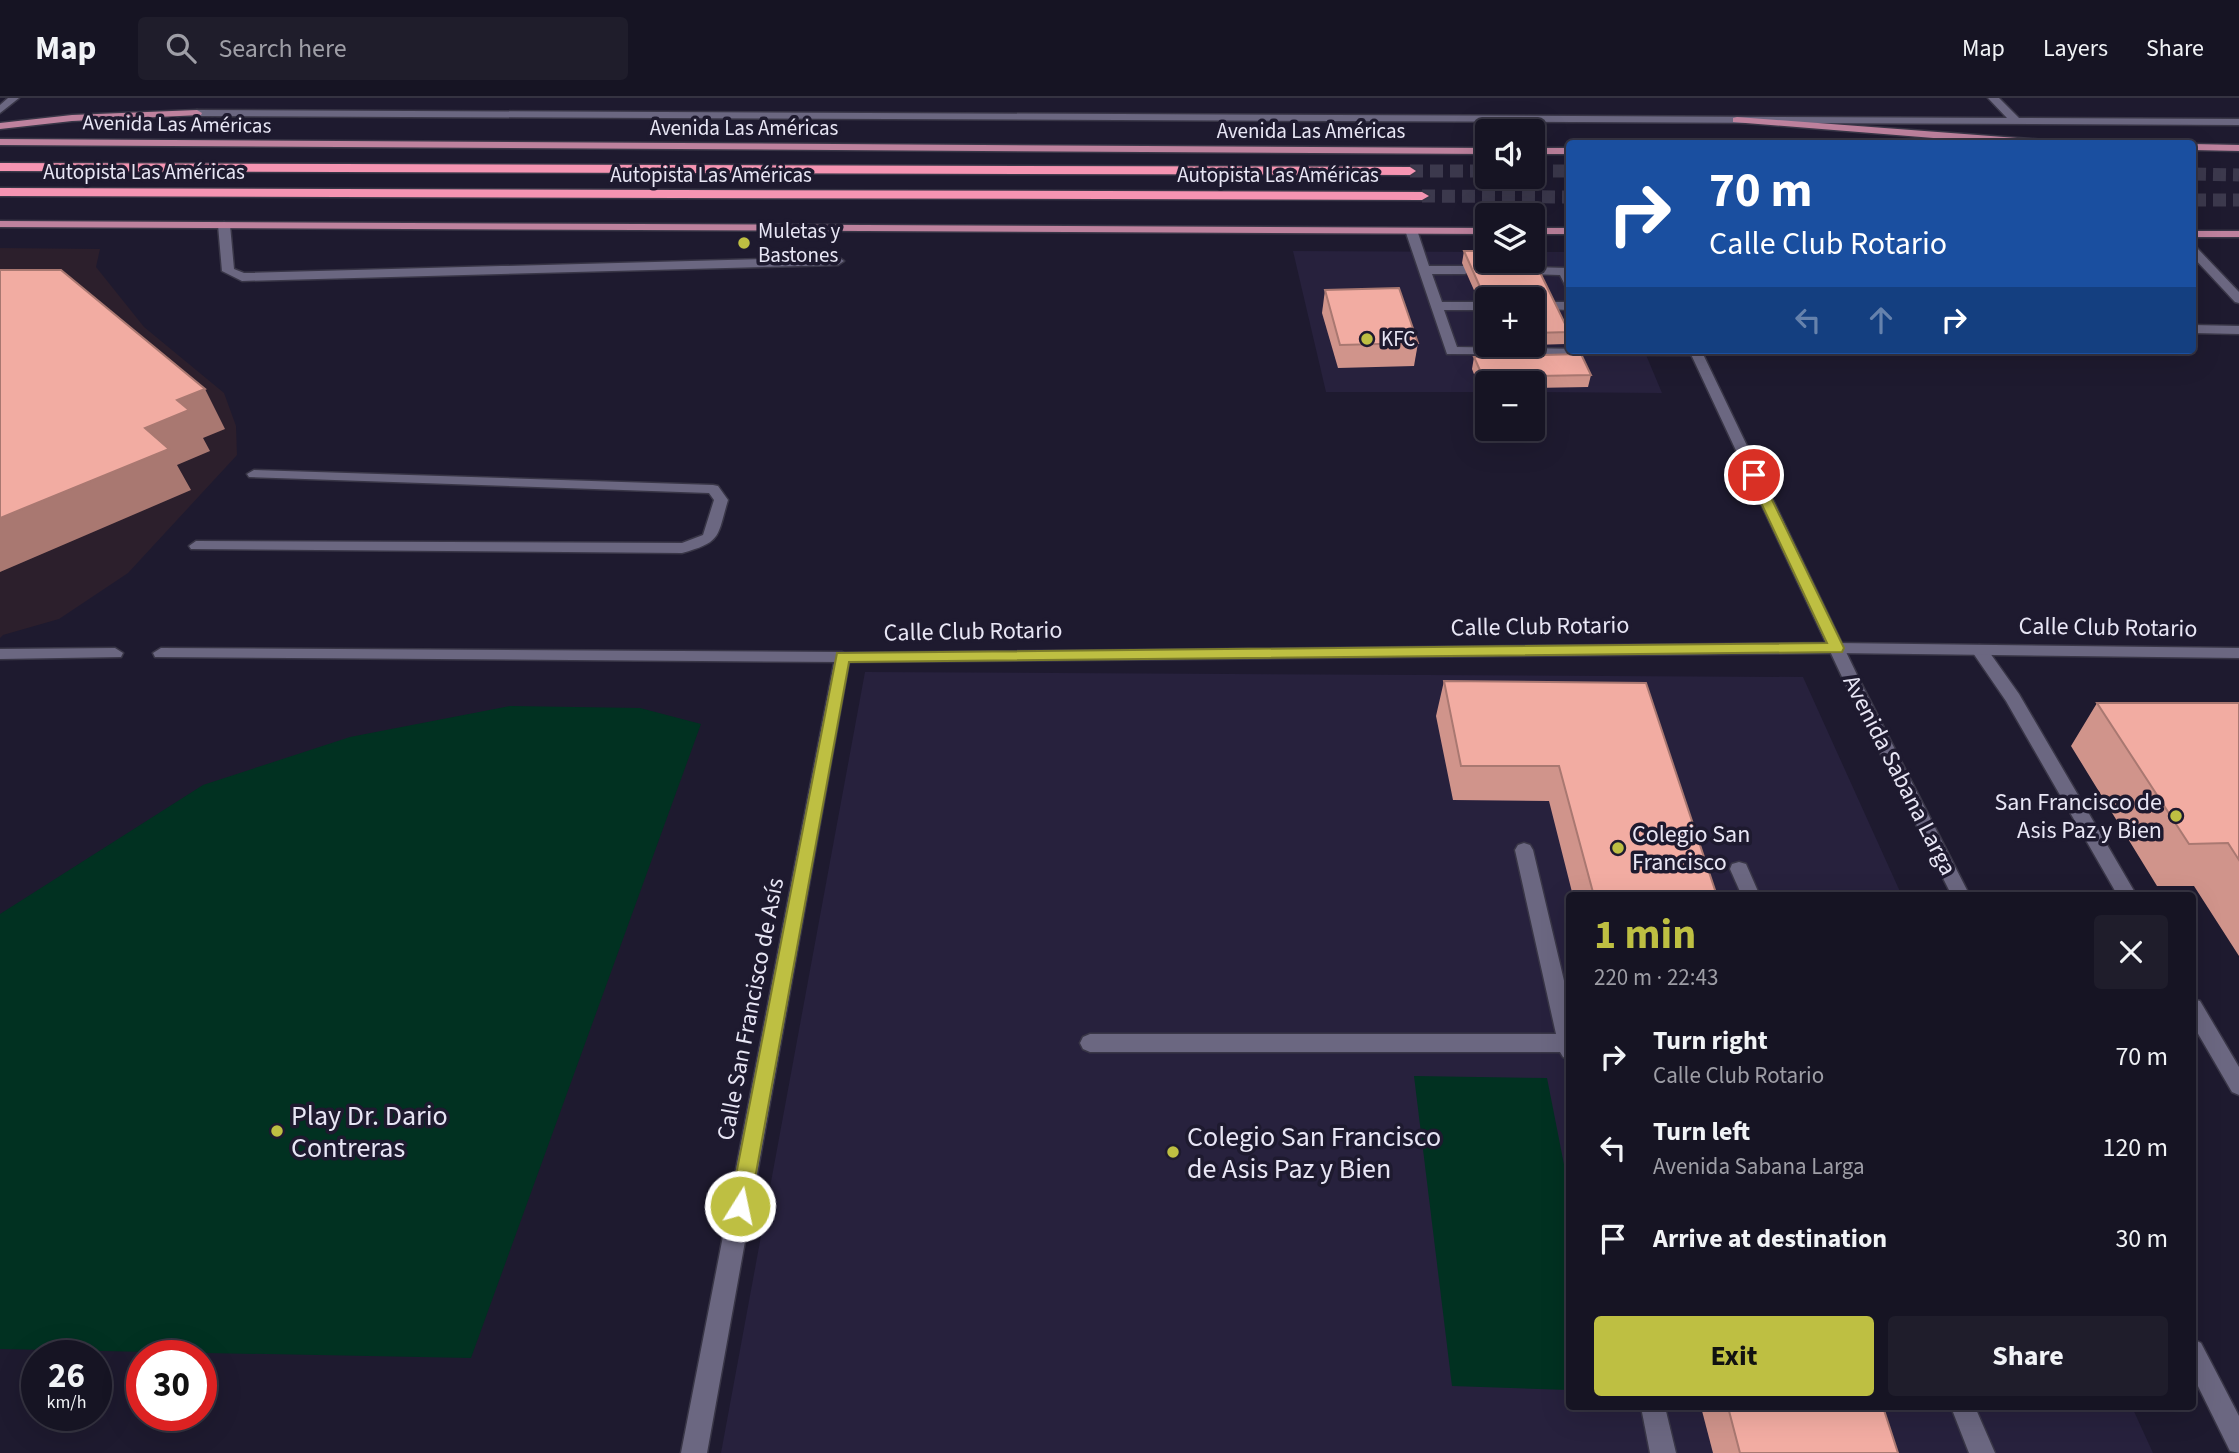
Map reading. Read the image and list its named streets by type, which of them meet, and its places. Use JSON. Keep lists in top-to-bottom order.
{
  "streets": {
    "highway": ["Autopista Las Américas"],
    "main road": ["Avenida Las Américas"],
    "street": ["Calle Club Rotario", "Avenida Sabana Larga", "Calle San Francisco de Asís"]
  },
  "crossings": [
    ["Calle Club Rotario", "Avenida Sabana Larga"],
    ["Calle Club Rotario", "Calle San Francisco de Asís"]
  ],
  "places": [
    "Muletas y Bastones",
    "KFC",
    "San Francisco de Asis Paz y Bien",
    "Colegio San Francisco",
    "Play Dr. Dario Contreras",
    "Colegio San Francisco de Asis Paz y Bien"
  ],
  "page": {
    "header": "Map",
    "search": "Search here",
    "nav": ["Map", "Layers", "Share"],
    "map_buttons": ["+", "−"],
    "turn": ["70 m", "Calle Club Rotario"],
    "heading": ["1 min", "220 m · 22:43"],
    "list": [
      {
        "name": "Turn right",
        "note": "Calle Club Rotario",
        "value": "70 m"
      },
      {
        "name": "Turn left",
        "note": "Avenida Sabana Larga",
        "value": "120 m"
      },
      {
        "name": "Arrive at destination",
        "value": "30 m"
      }
    ],
    "buttons": ["Exit", "Share"],
    "speed": "26 km/h",
    "limit": "30"
  }
}
